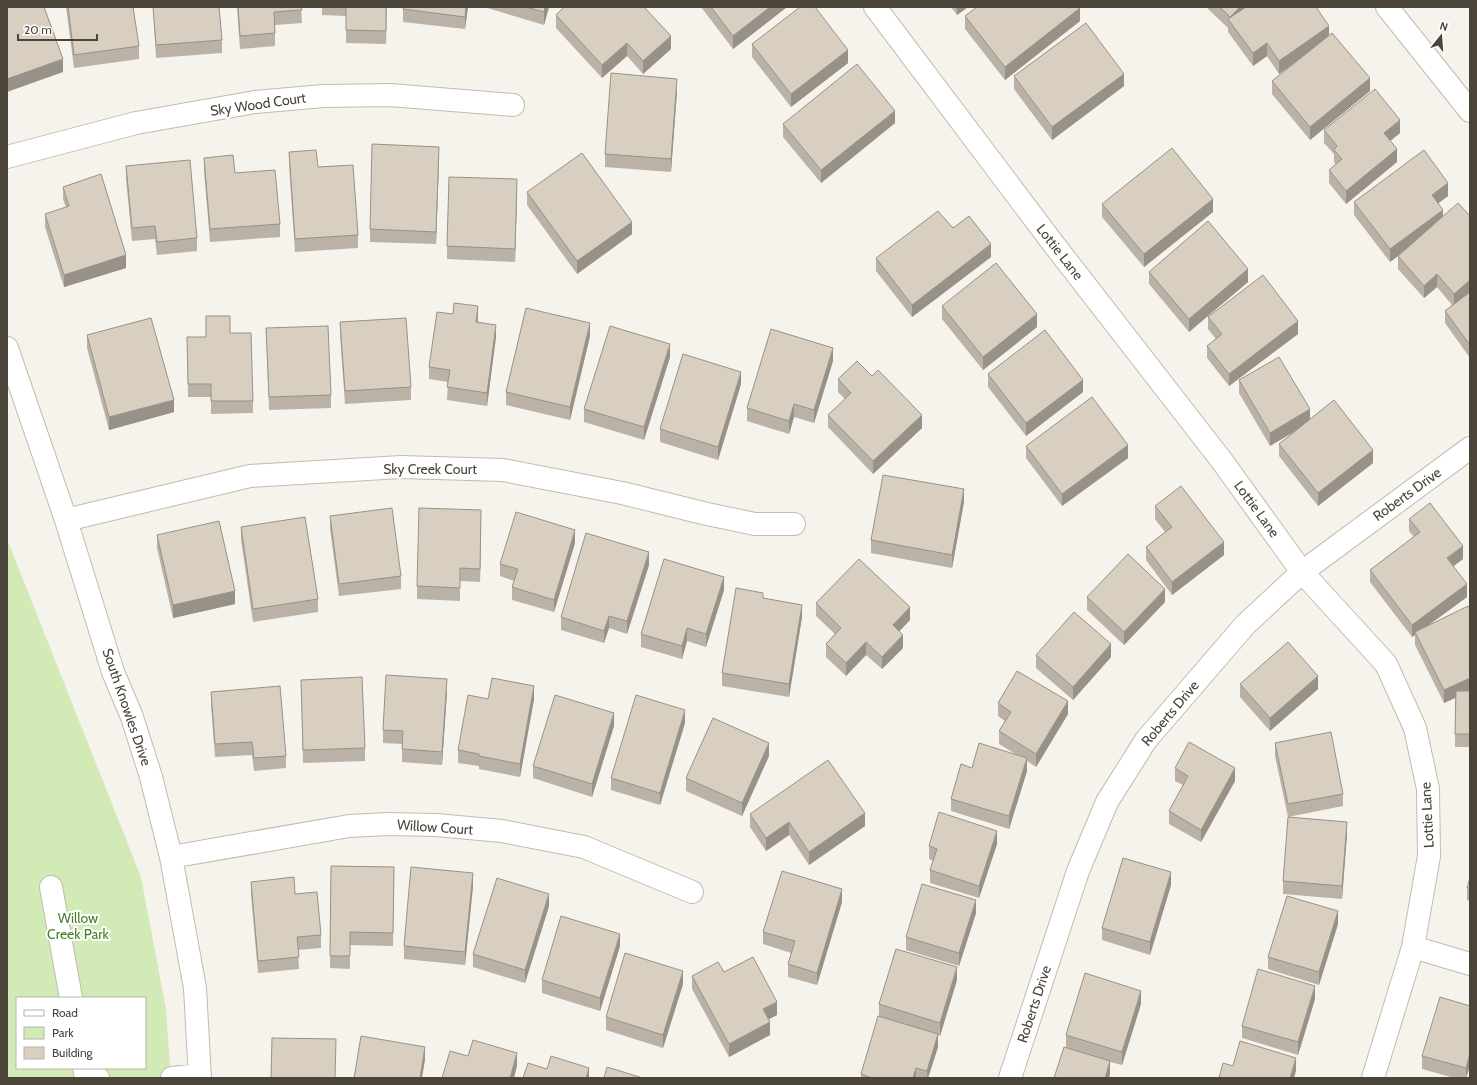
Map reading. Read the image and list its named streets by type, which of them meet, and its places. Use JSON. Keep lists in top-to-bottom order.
{
  "streets": {
    "street": [
      "Sky Wood Court",
      "Lottie Lane",
      "Sky Creek Court",
      "Roberts Drive",
      "South Knowles Drive",
      "Willow Court"
    ]
  },
  "crossings": [
    ["Lottie Lane", "Roberts Drive"],
    ["Sky Creek Court", "South Knowles Drive"],
    ["South Knowles Drive", "Willow Court"]
  ],
  "parks": ["Willow Creek Park"],
  "legend": ["Road", "Park", "Building"],
  "scale_bar": "20 m",
  "north": "top"
}
